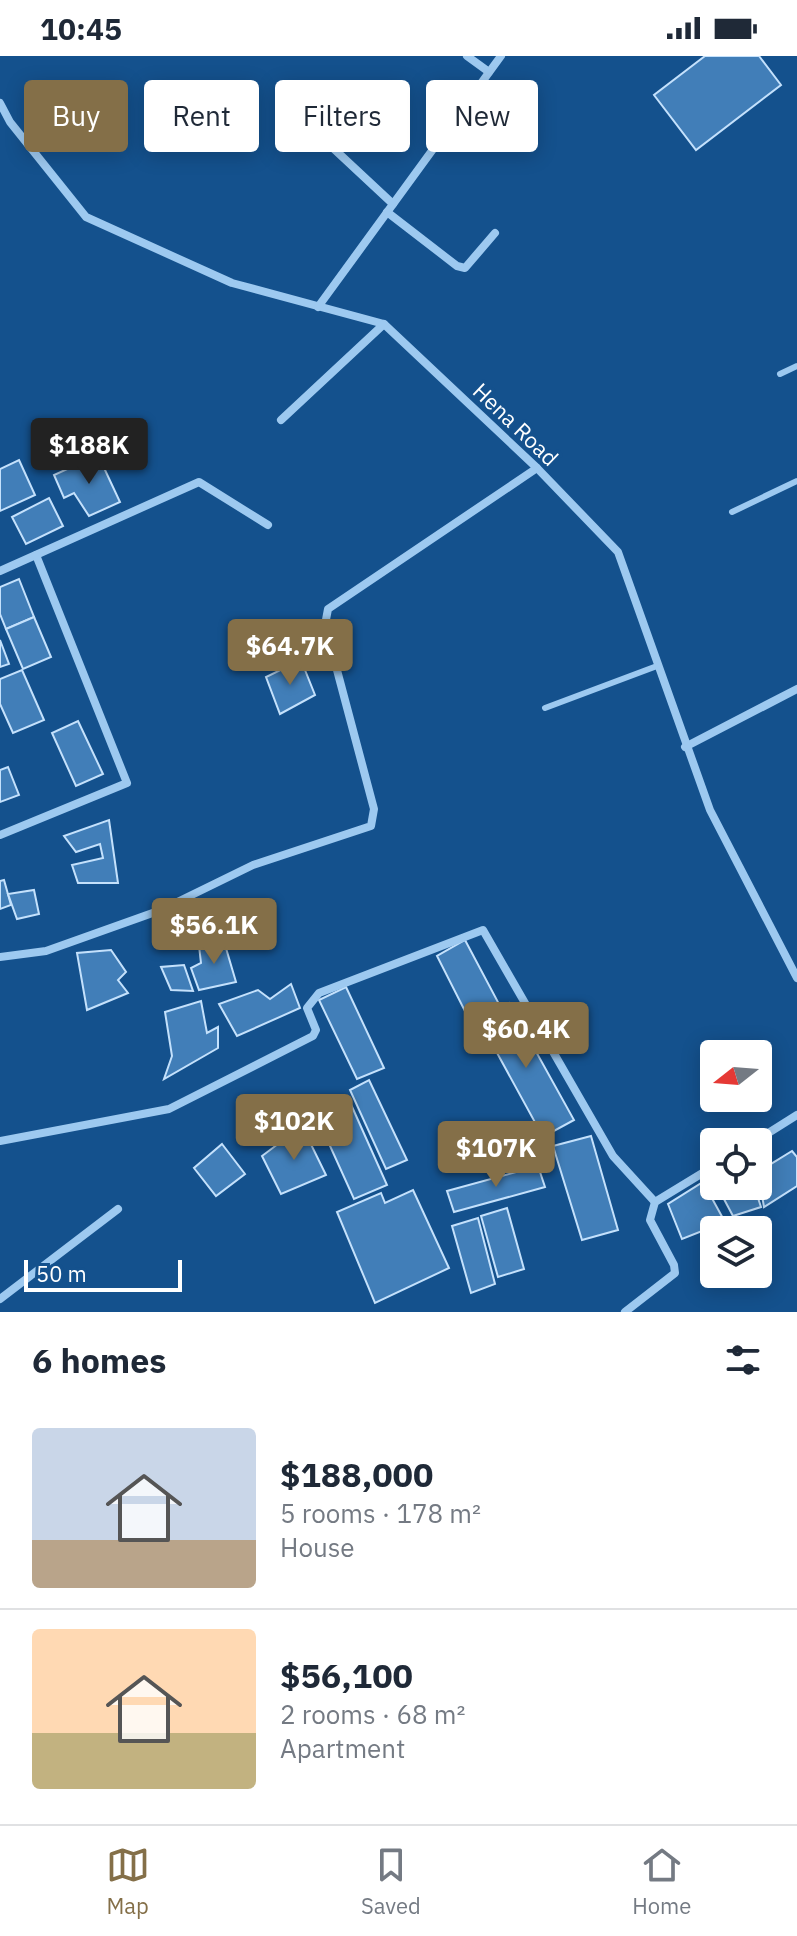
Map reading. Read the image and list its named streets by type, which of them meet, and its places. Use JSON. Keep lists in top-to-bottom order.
{
  "streets": {
    "street": ["Hena Road"]
  },
  "scale_bar": "50 m",
  "north": "left",
  "page": {
    "status": "10:45",
    "chip": [
      "Buy",
      "Rent",
      "Filters",
      "New"
    ],
    "price": [
      "$188K",
      "$64.7K",
      "$56.1K",
      "$60.4K",
      "$102K",
      "$107K"
    ],
    "scale": "50 m",
    "heading": "6 homes",
    "list": [
      {
        "name": "$188,000",
        "note": "5 rooms · 178 m² · House"
      },
      {
        "name": "$56,100",
        "note": "2 rooms · 68 m² · Apartment"
      }
    ],
    "tabs": ["Map", "Saved", "Home"]
  }
}
